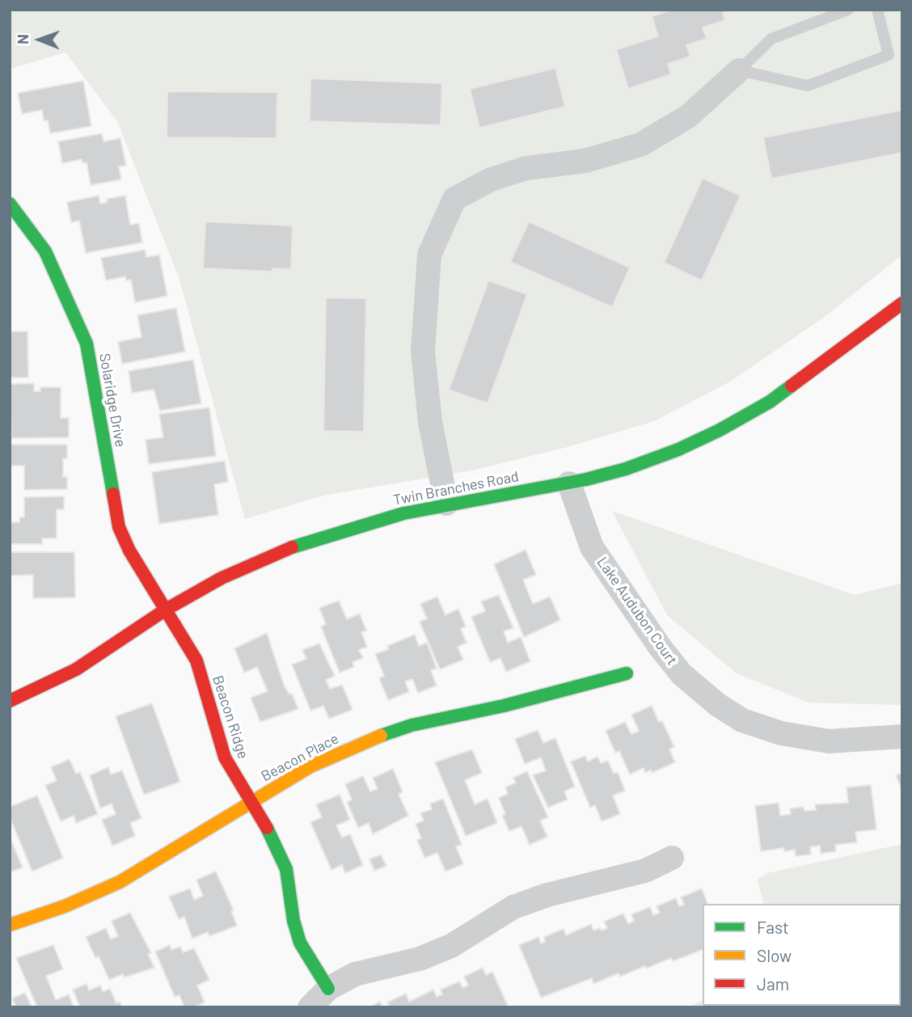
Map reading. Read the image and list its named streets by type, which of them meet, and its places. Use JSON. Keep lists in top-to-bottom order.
{
  "streets": {
    "street": [
      "Solaridge Drive",
      "Twin Branches Road",
      "Lake Audubon Court",
      "Beacon Ridge",
      "Beacon Place"
    ]
  },
  "crossings": [
    ["Solaridge Drive", "Twin Branches Road"],
    ["Solaridge Drive", "Beacon Ridge"],
    ["Twin Branches Road", "Lake Audubon Court"],
    ["Twin Branches Road", "Beacon Ridge"],
    ["Beacon Ridge", "Beacon Place"]
  ],
  "legend": ["Fast", "Slow", "Jam"],
  "north": "left"
}
